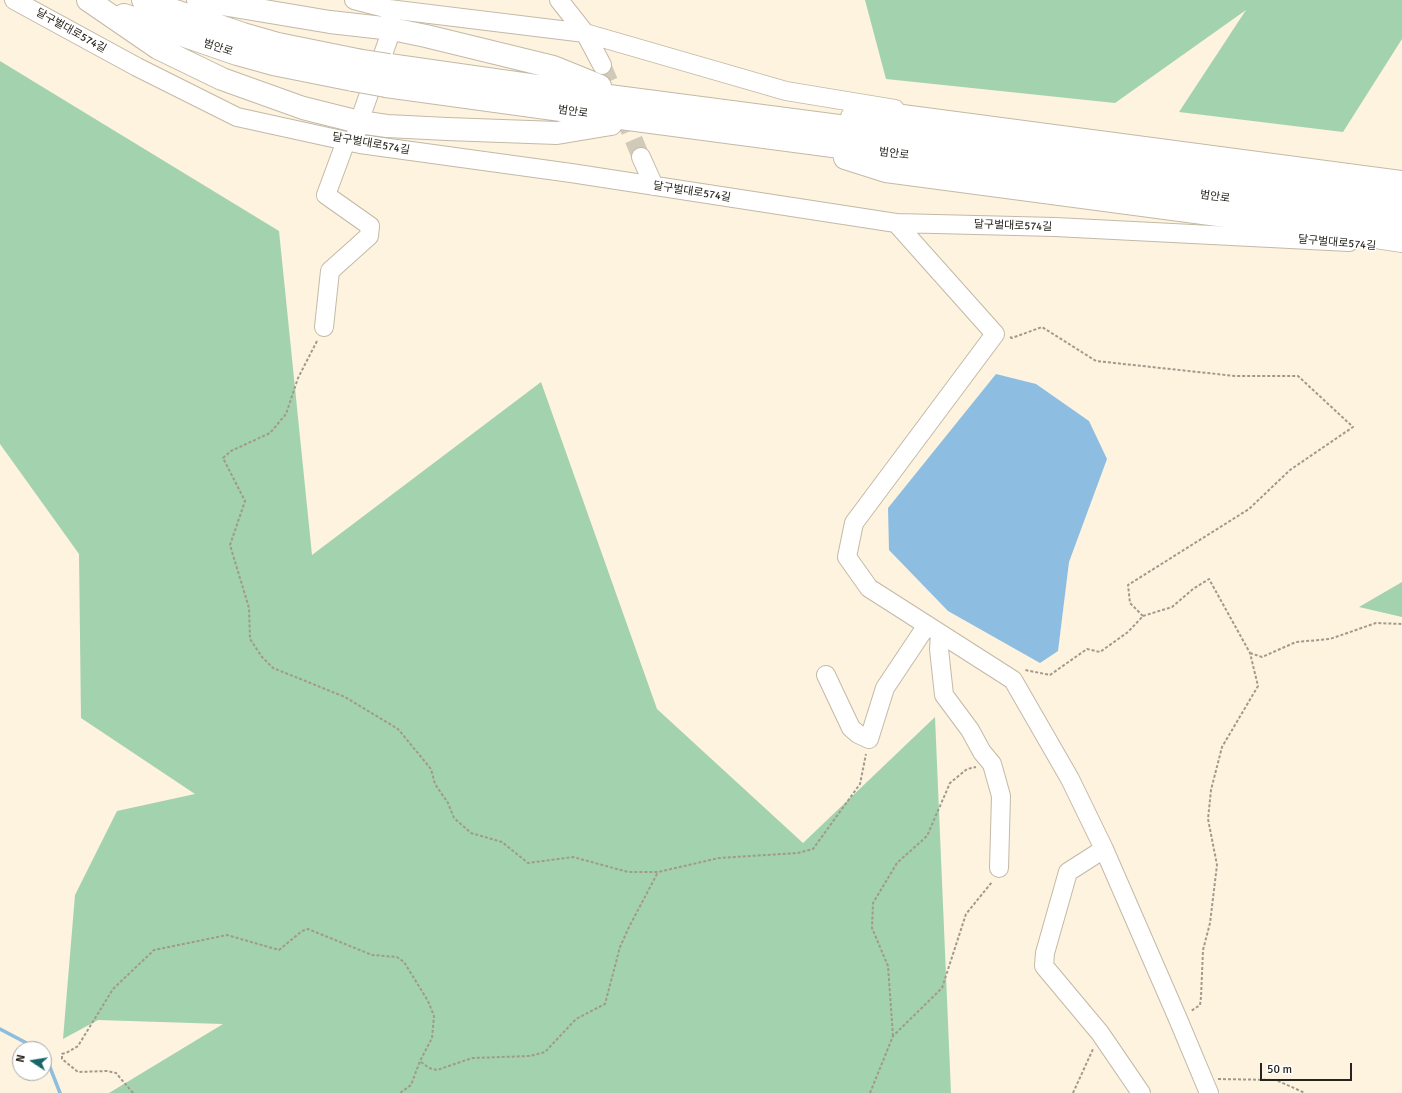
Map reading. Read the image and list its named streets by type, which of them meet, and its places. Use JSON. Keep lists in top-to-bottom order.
{
  "streets": {
    "highway": ["범안로"],
    "street": ["달구벌대로574길"]
  },
  "scale_bar": "50 m",
  "north": "left"
}
